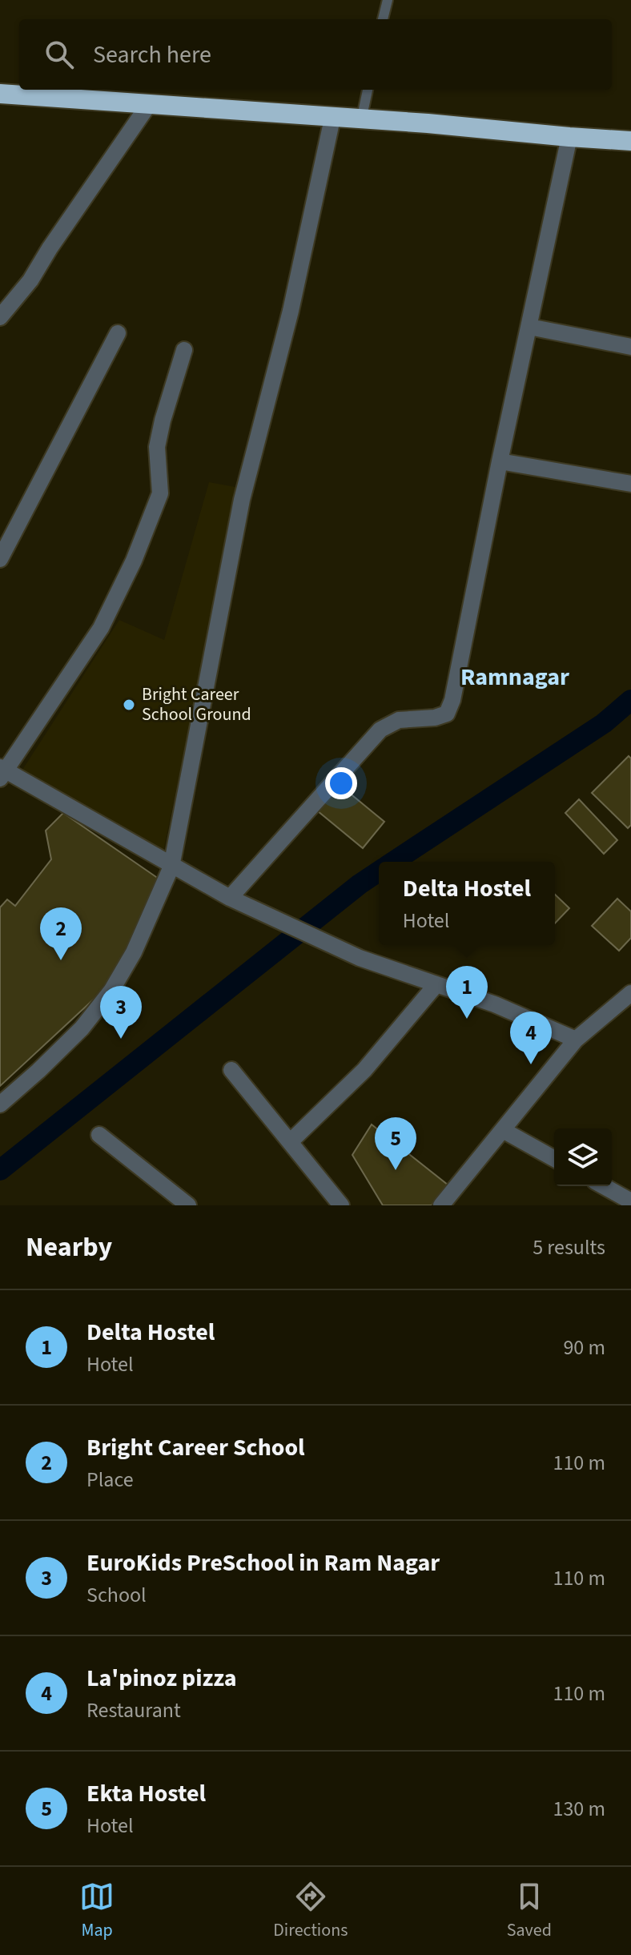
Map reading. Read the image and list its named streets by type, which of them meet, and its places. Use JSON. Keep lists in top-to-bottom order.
{
  "districts": ["Ramnagar"],
  "places": ["Bright Career School Ground"],
  "page": {
    "search": "Search here",
    "popup": ["Delta Hostel", "Hotel"],
    "pins": [
      "2",
      "1",
      "3",
      "4",
      "5"
    ],
    "heading": ["Nearby", "5 results"],
    "list": [
      {
        "mark": "1",
        "name": "Delta Hostel",
        "note": "Hotel",
        "value": "90 m"
      },
      {
        "mark": "2",
        "name": "Bright Career School",
        "note": "Place",
        "value": "110 m"
      },
      {
        "mark": "3",
        "name": "EuroKids PreSchool in Ram Nagar",
        "note": "School",
        "value": "110 m"
      },
      {
        "mark": "4",
        "name": "La'pinoz pizza",
        "note": "Restaurant",
        "value": "110 m"
      },
      {
        "mark": "5",
        "name": "Ekta Hostel",
        "note": "Hotel",
        "value": "130 m"
      }
    ],
    "nav": ["Map", "Directions", "Saved"]
  }
}
